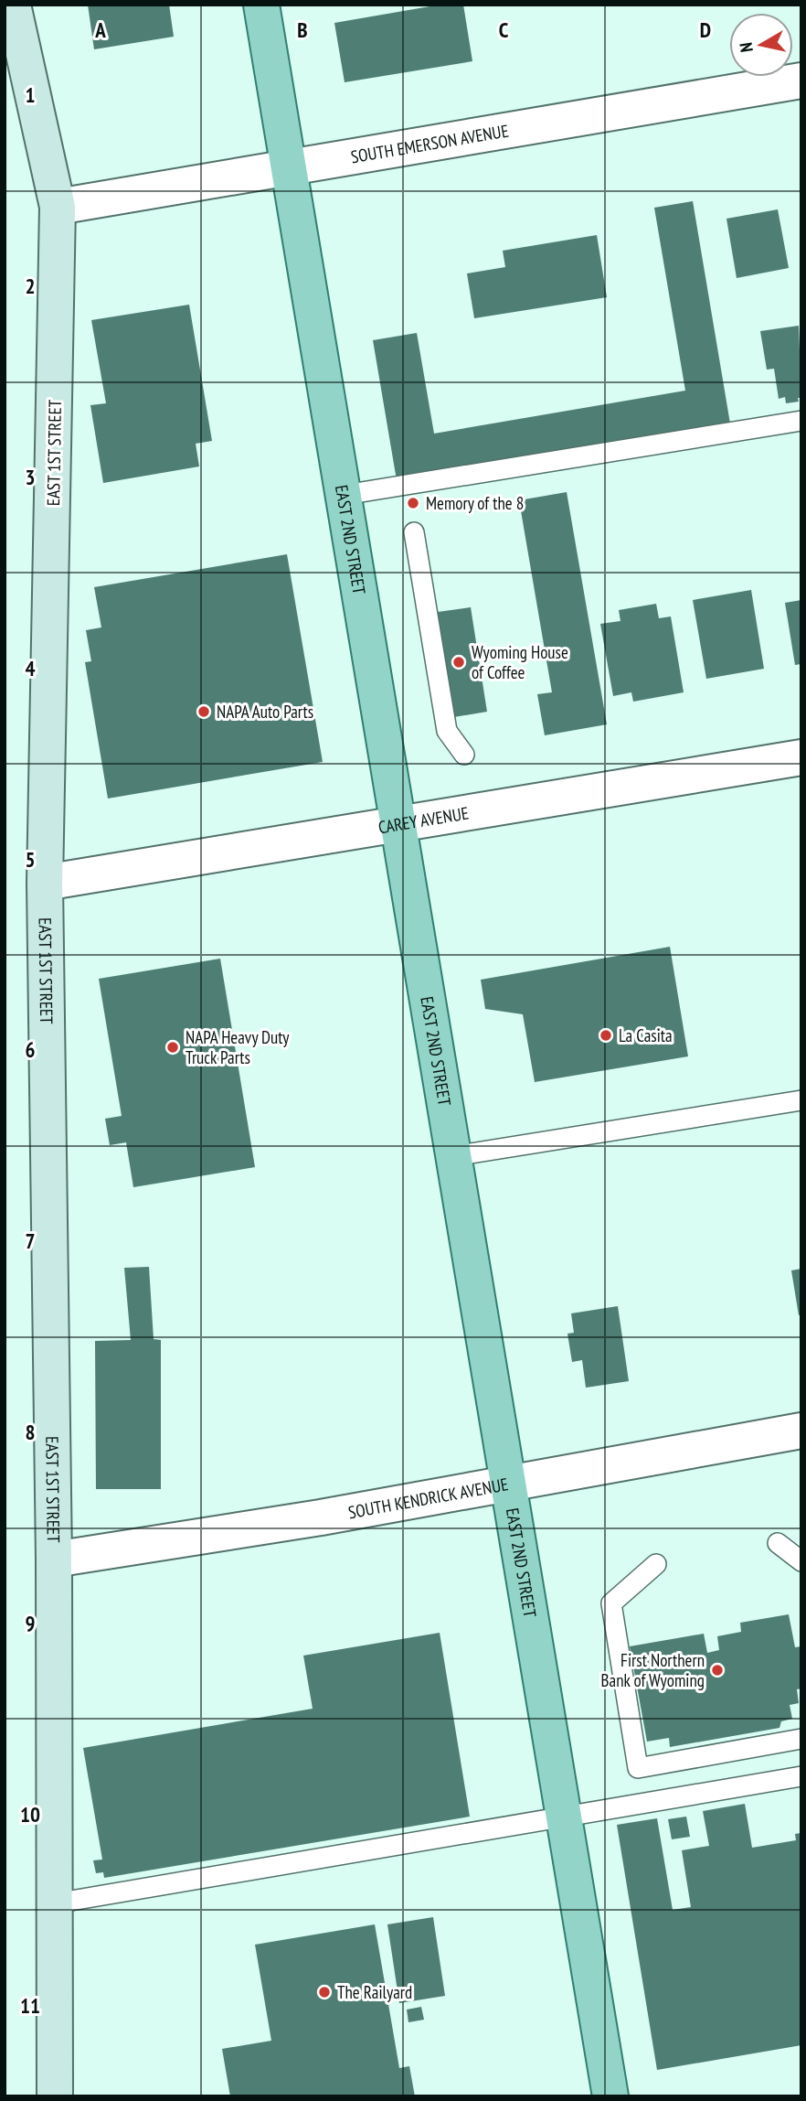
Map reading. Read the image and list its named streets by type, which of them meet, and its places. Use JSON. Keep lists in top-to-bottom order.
{
  "streets": {
    "main road": ["EAST 2ND STREET"],
    "street": [
      "SOUTH EMERSON AVENUE",
      "EAST 1ST STREET",
      "CAREY AVENUE",
      "SOUTH KENDRICK AVENUE"
    ]
  },
  "crossings": [
    ["SOUTH EMERSON AVENUE", "EAST 1ST STREET"],
    ["SOUTH EMERSON AVENUE", "EAST 2ND STREET"],
    ["EAST 1ST STREET", "CAREY AVENUE"],
    ["EAST 1ST STREET", "SOUTH KENDRICK AVENUE"],
    ["EAST 2ND STREET", "CAREY AVENUE"],
    ["EAST 2ND STREET", "SOUTH KENDRICK AVENUE"]
  ],
  "places": [
    "Memory of the 8",
    "Wyoming House of Coffee",
    "NAPA Auto Parts",
    "La Casita",
    "NAPA Heavy Duty Truck Parts",
    "First Northern Bank of Wyoming",
    "The Railyard"
  ],
  "north": "left",
  "grid": {
    "columns": [
      "A",
      "B",
      "C",
      "D"
    ],
    "rows": [
      "1",
      "2",
      "3",
      "4",
      "5",
      "6",
      "7",
      "8",
      "9",
      "10",
      "11"
    ]
  }
}
